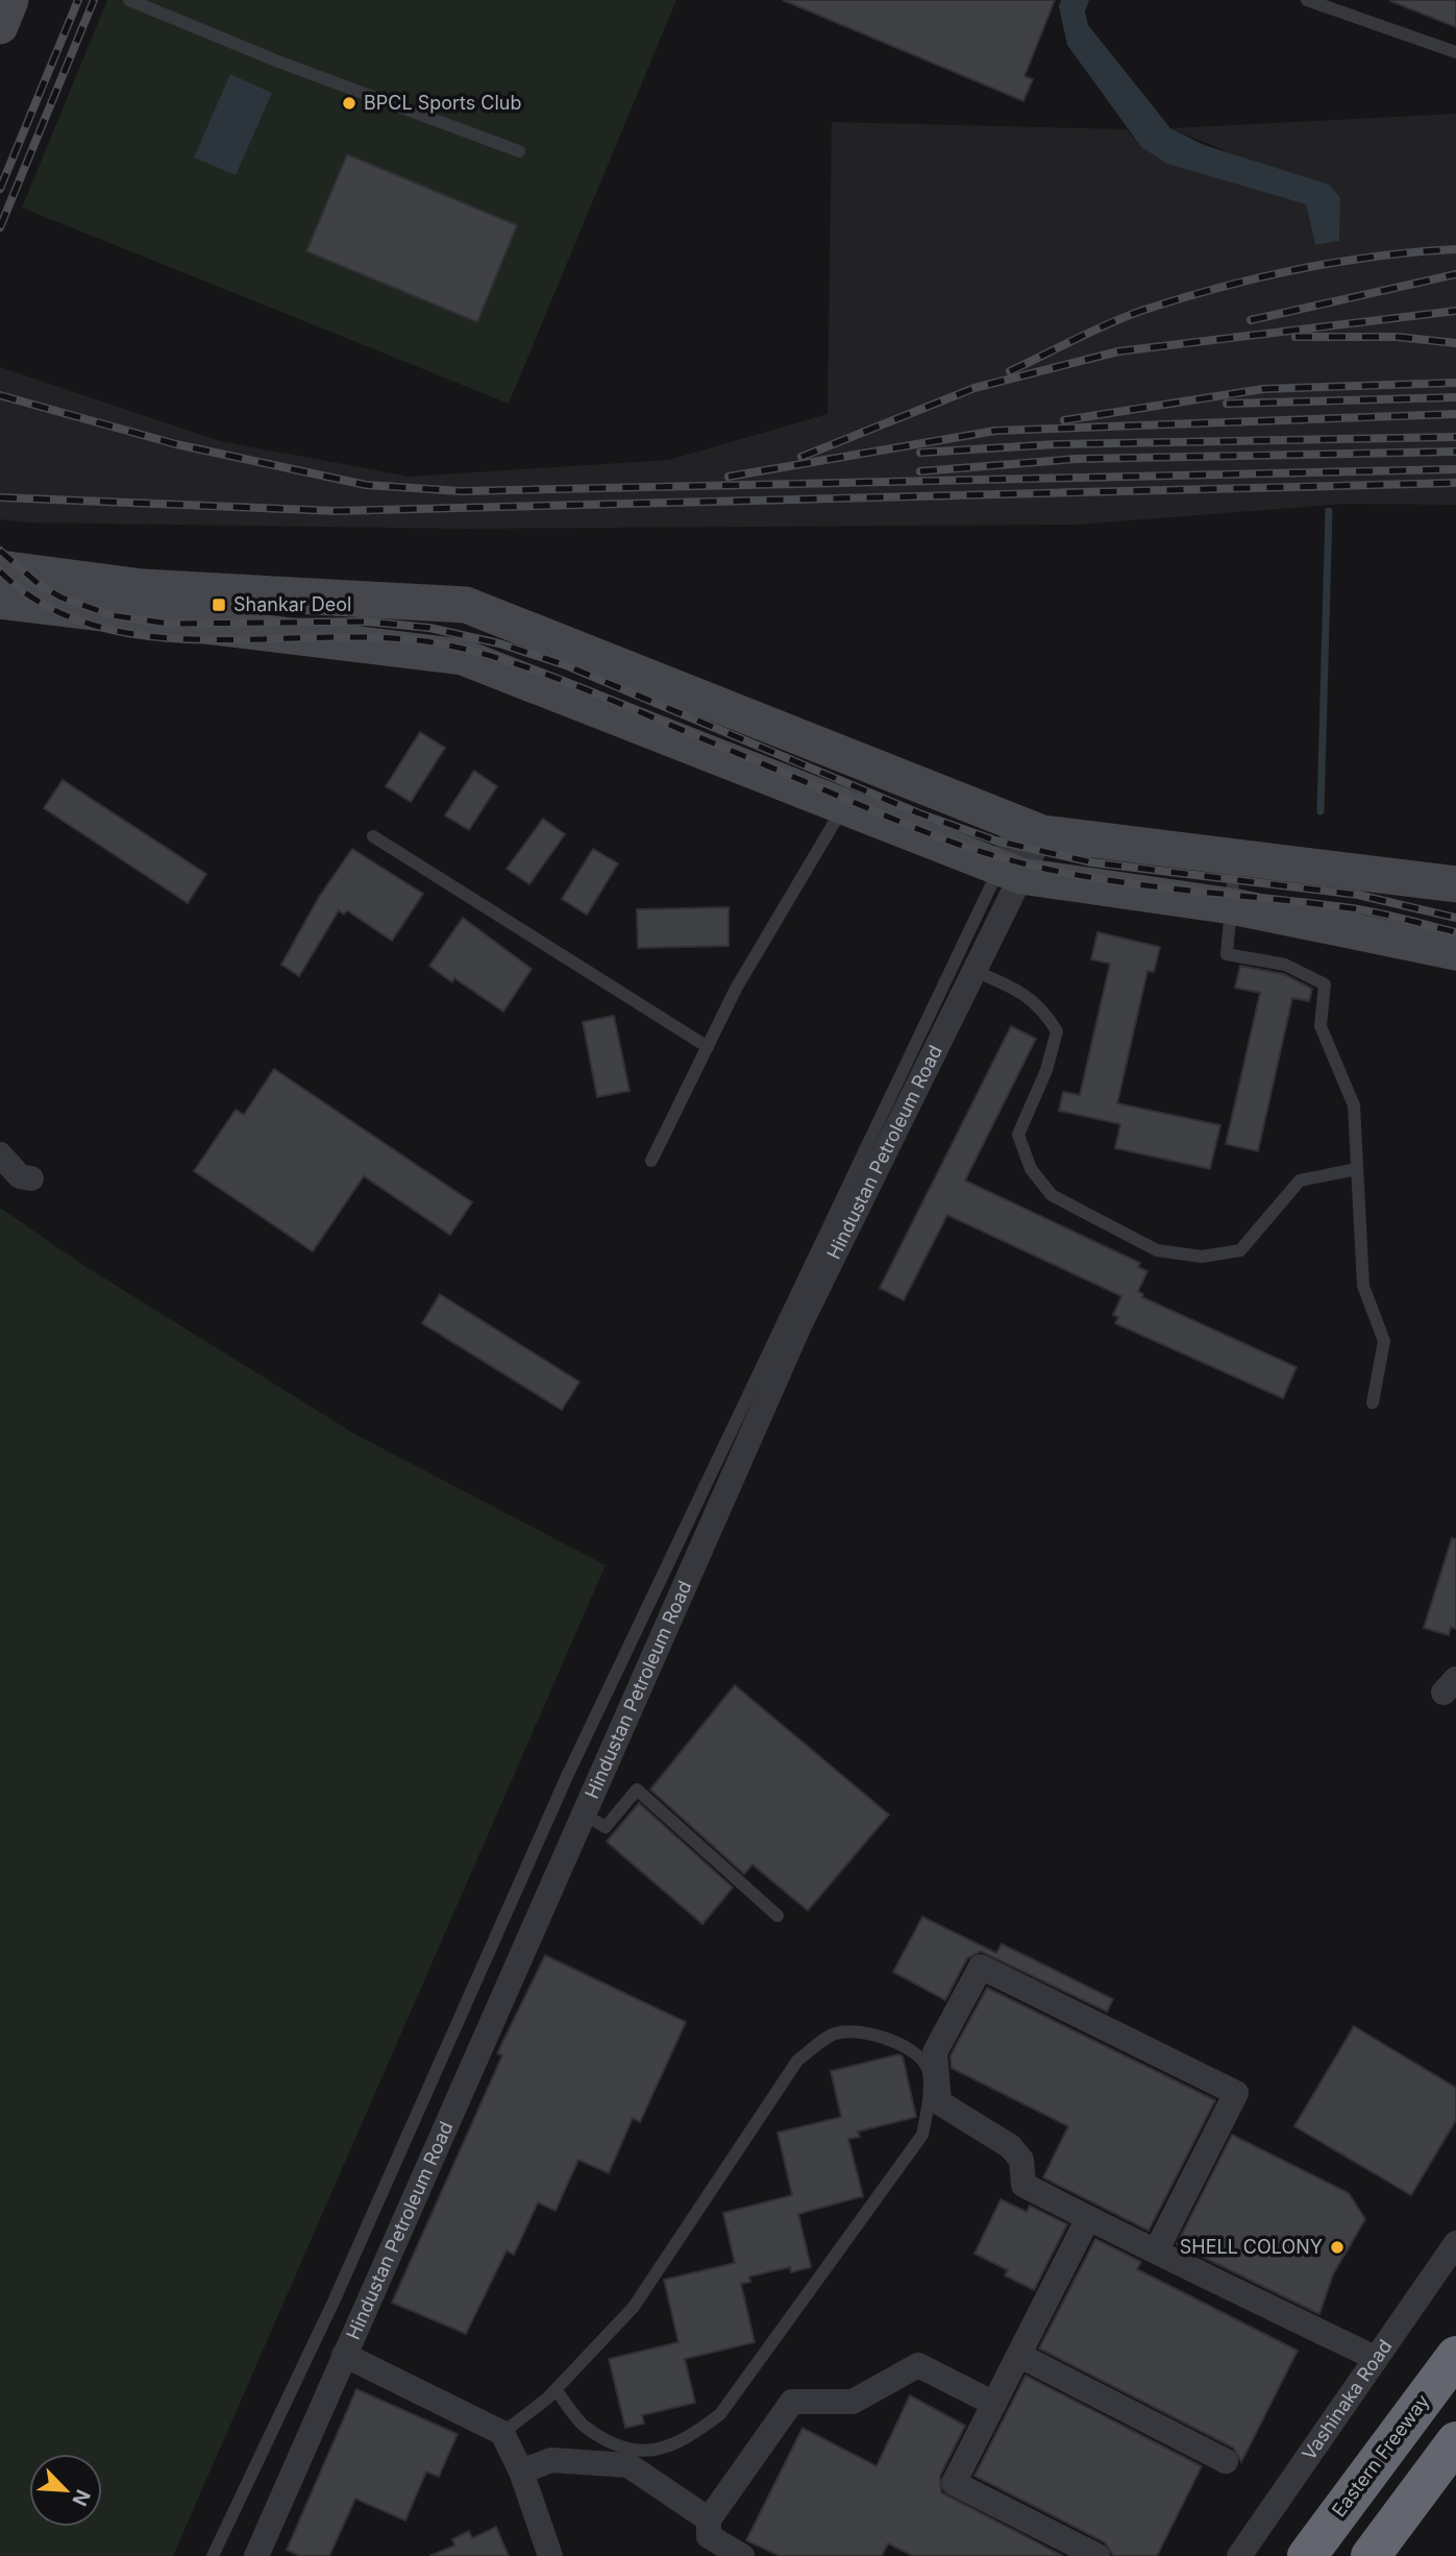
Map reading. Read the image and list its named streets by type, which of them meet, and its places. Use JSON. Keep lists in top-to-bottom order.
{
  "streets": {
    "highway": ["Eastern Freeway"],
    "street": ["Hindustan Petroleum Road", "Vashinaka Road"]
  },
  "places": {
    "other": ["BPCL Sports Club", "SHELL COLONY"],
    "transit": ["Shankar Deol"]
  },
  "north": "bottom right"
}
